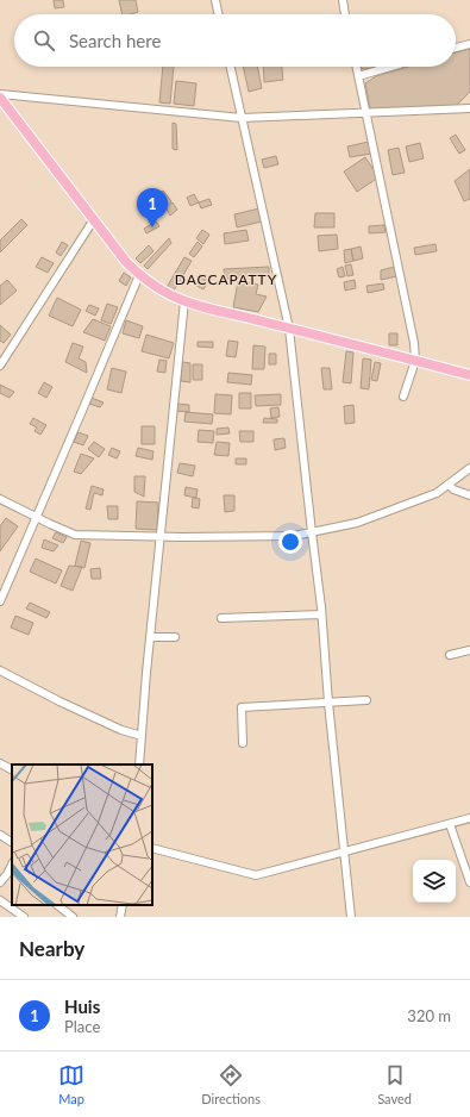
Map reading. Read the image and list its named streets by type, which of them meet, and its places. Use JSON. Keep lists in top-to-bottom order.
{
  "districts": ["DACCAPATTY"],
  "page": {
    "search": "Search here",
    "pins": "1",
    "heading": "Nearby",
    "list": [
      {
        "mark": "1",
        "name": "Huis",
        "note": "Place",
        "value": "320 m"
      }
    ],
    "nav": ["Map", "Directions", "Saved"]
  }
}
